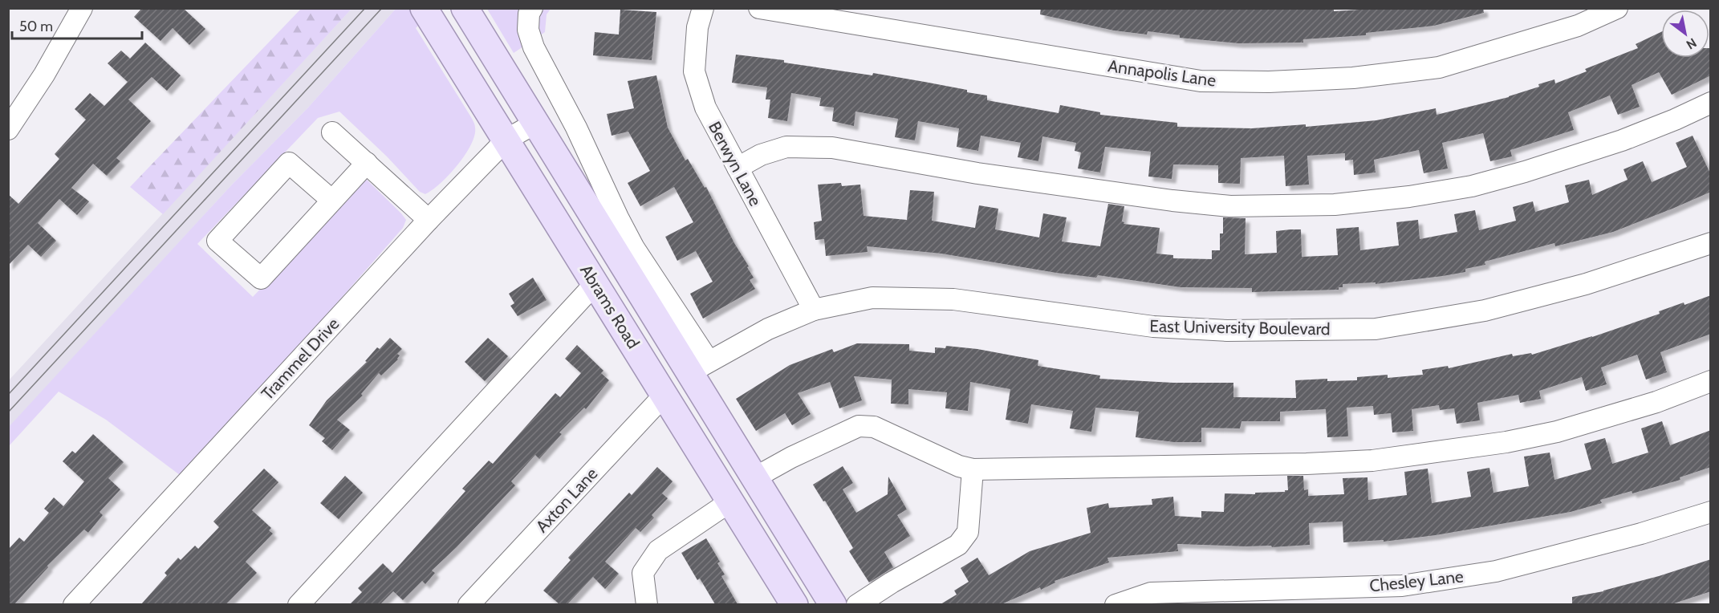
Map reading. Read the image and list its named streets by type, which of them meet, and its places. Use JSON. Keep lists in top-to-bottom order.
{
  "streets": {
    "main road": ["Abrams Road"],
    "street": [
      "Annapolis Lane",
      "Berwyn Lane",
      "East University Boulevard",
      "Trammel Drive",
      "Axton Lane",
      "Chesley Lane"
    ]
  },
  "crossings": [
    ["Berwyn Lane", "East University Boulevard"],
    ["Abrams Road", "East University Boulevard"],
    ["Abrams Road", "Trammel Drive"],
    ["Abrams Road", "Axton Lane"]
  ],
  "scale_bar": "50 m",
  "north": "bottom right"
}
